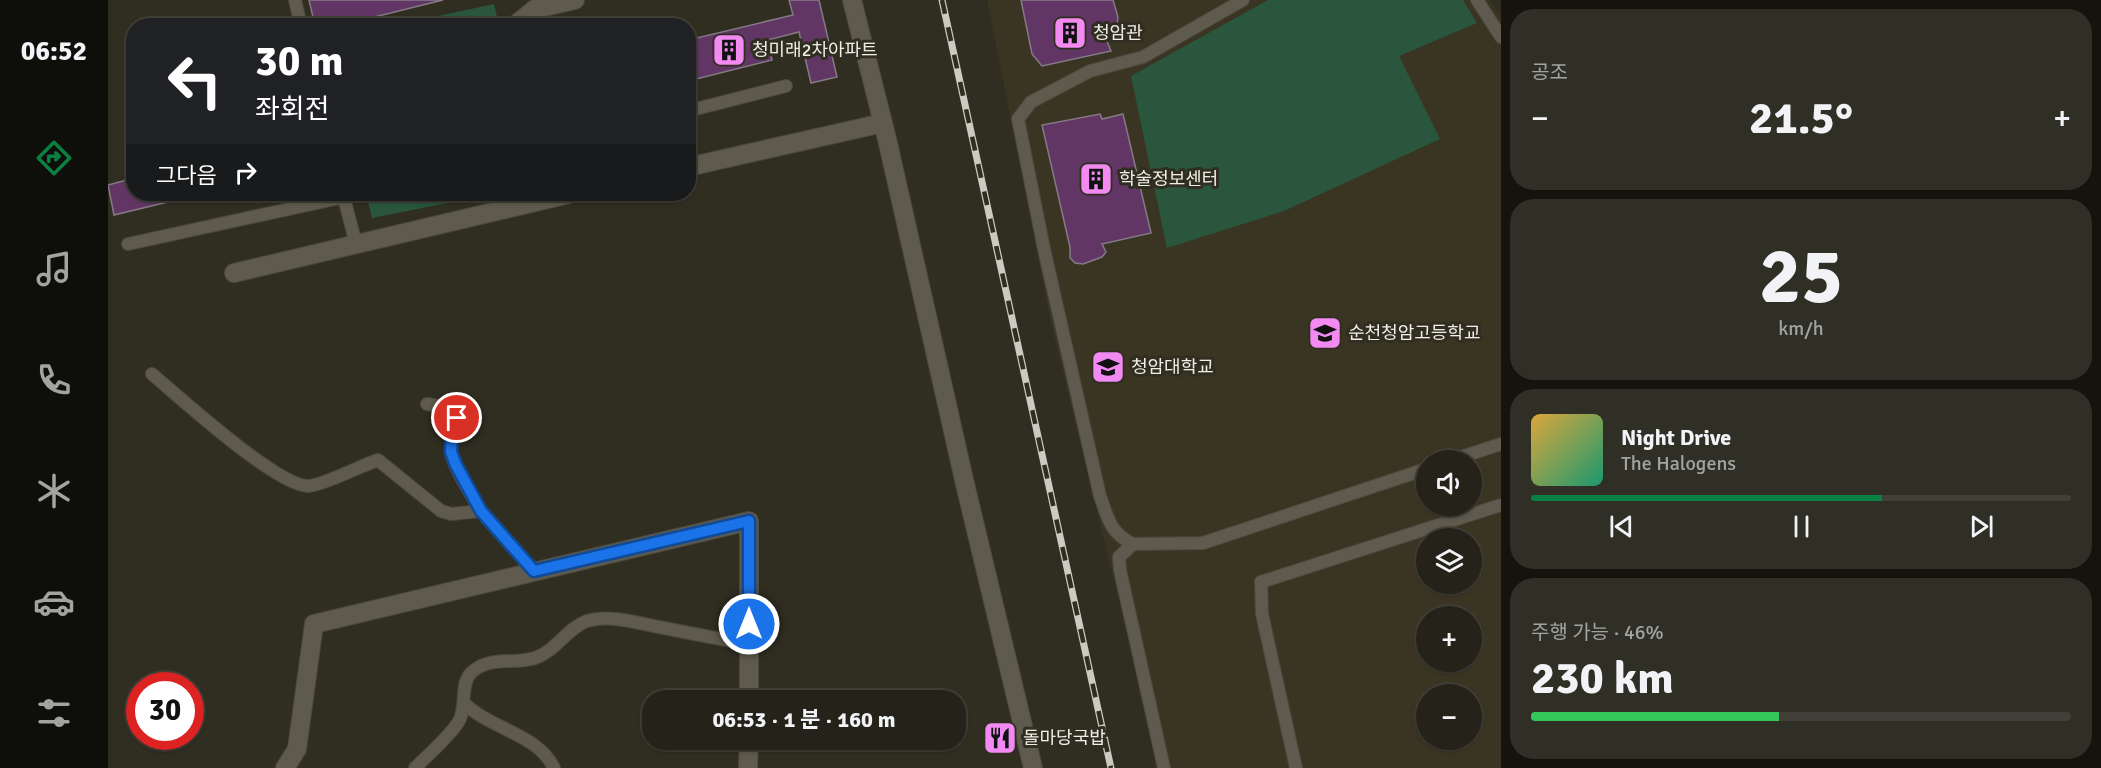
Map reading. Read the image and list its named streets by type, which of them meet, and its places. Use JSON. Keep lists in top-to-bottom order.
{
  "places": {
    "building": ["청암관", "청미래2차아파트", "학술정보센터"],
    "school or university": ["순천청암고등학교", "청암대학교"],
    "restaurant": ["돌마당국밥"]
  },
  "page": {
    "tabs": "06:52",
    "tile": [
      "공조",
      ["25", "km/h"],
      ["주행 가능 · 46%", "230 km"]
    ],
    "turn": ["30 m", "좌회전"],
    "heat": ["−", "21.5°", "+"],
    "then": "그다음",
    "song": ["Night Drive", "The Halogens"],
    "map_buttons": ["+", "−"],
    "limit": "30",
    "trip": "06:53 · 1 분 · 160 m"
  }
}
